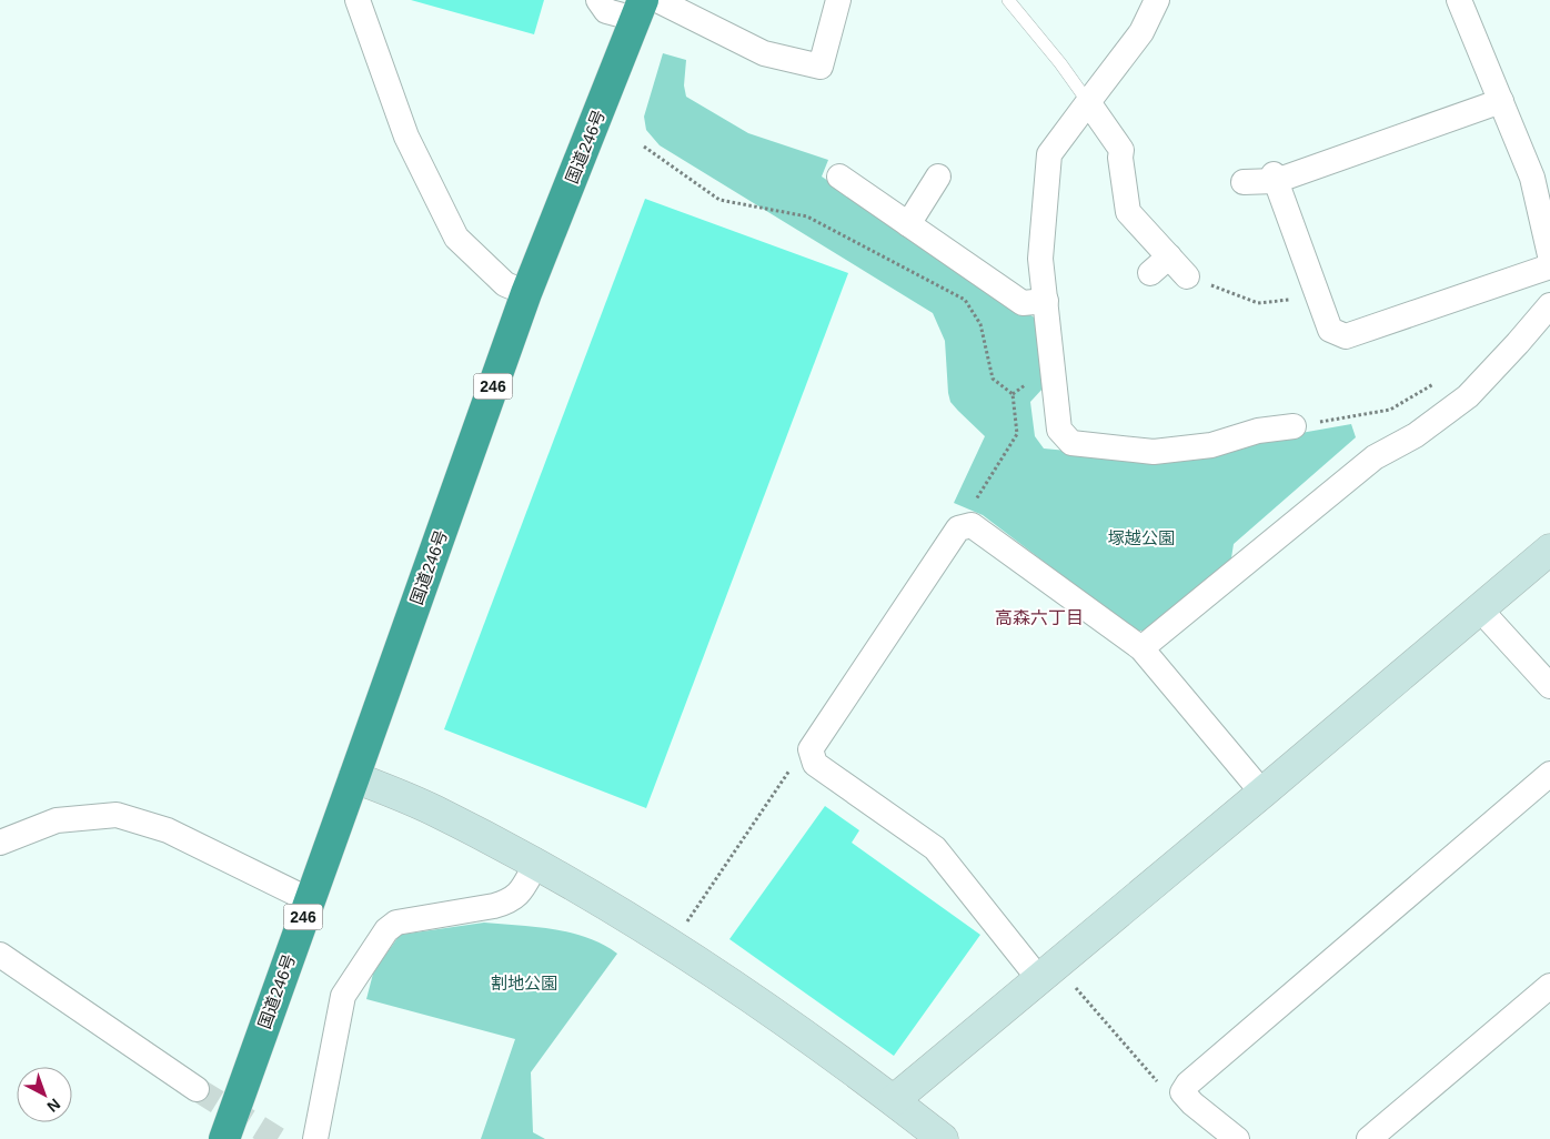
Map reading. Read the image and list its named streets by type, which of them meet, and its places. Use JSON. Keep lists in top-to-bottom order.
{
  "streets": {
    "highway": ["国道246号", "246"]
  },
  "districts": ["高森六丁目"],
  "parks": ["塚越公園", "割地公園"],
  "north": "bottom right"
}
